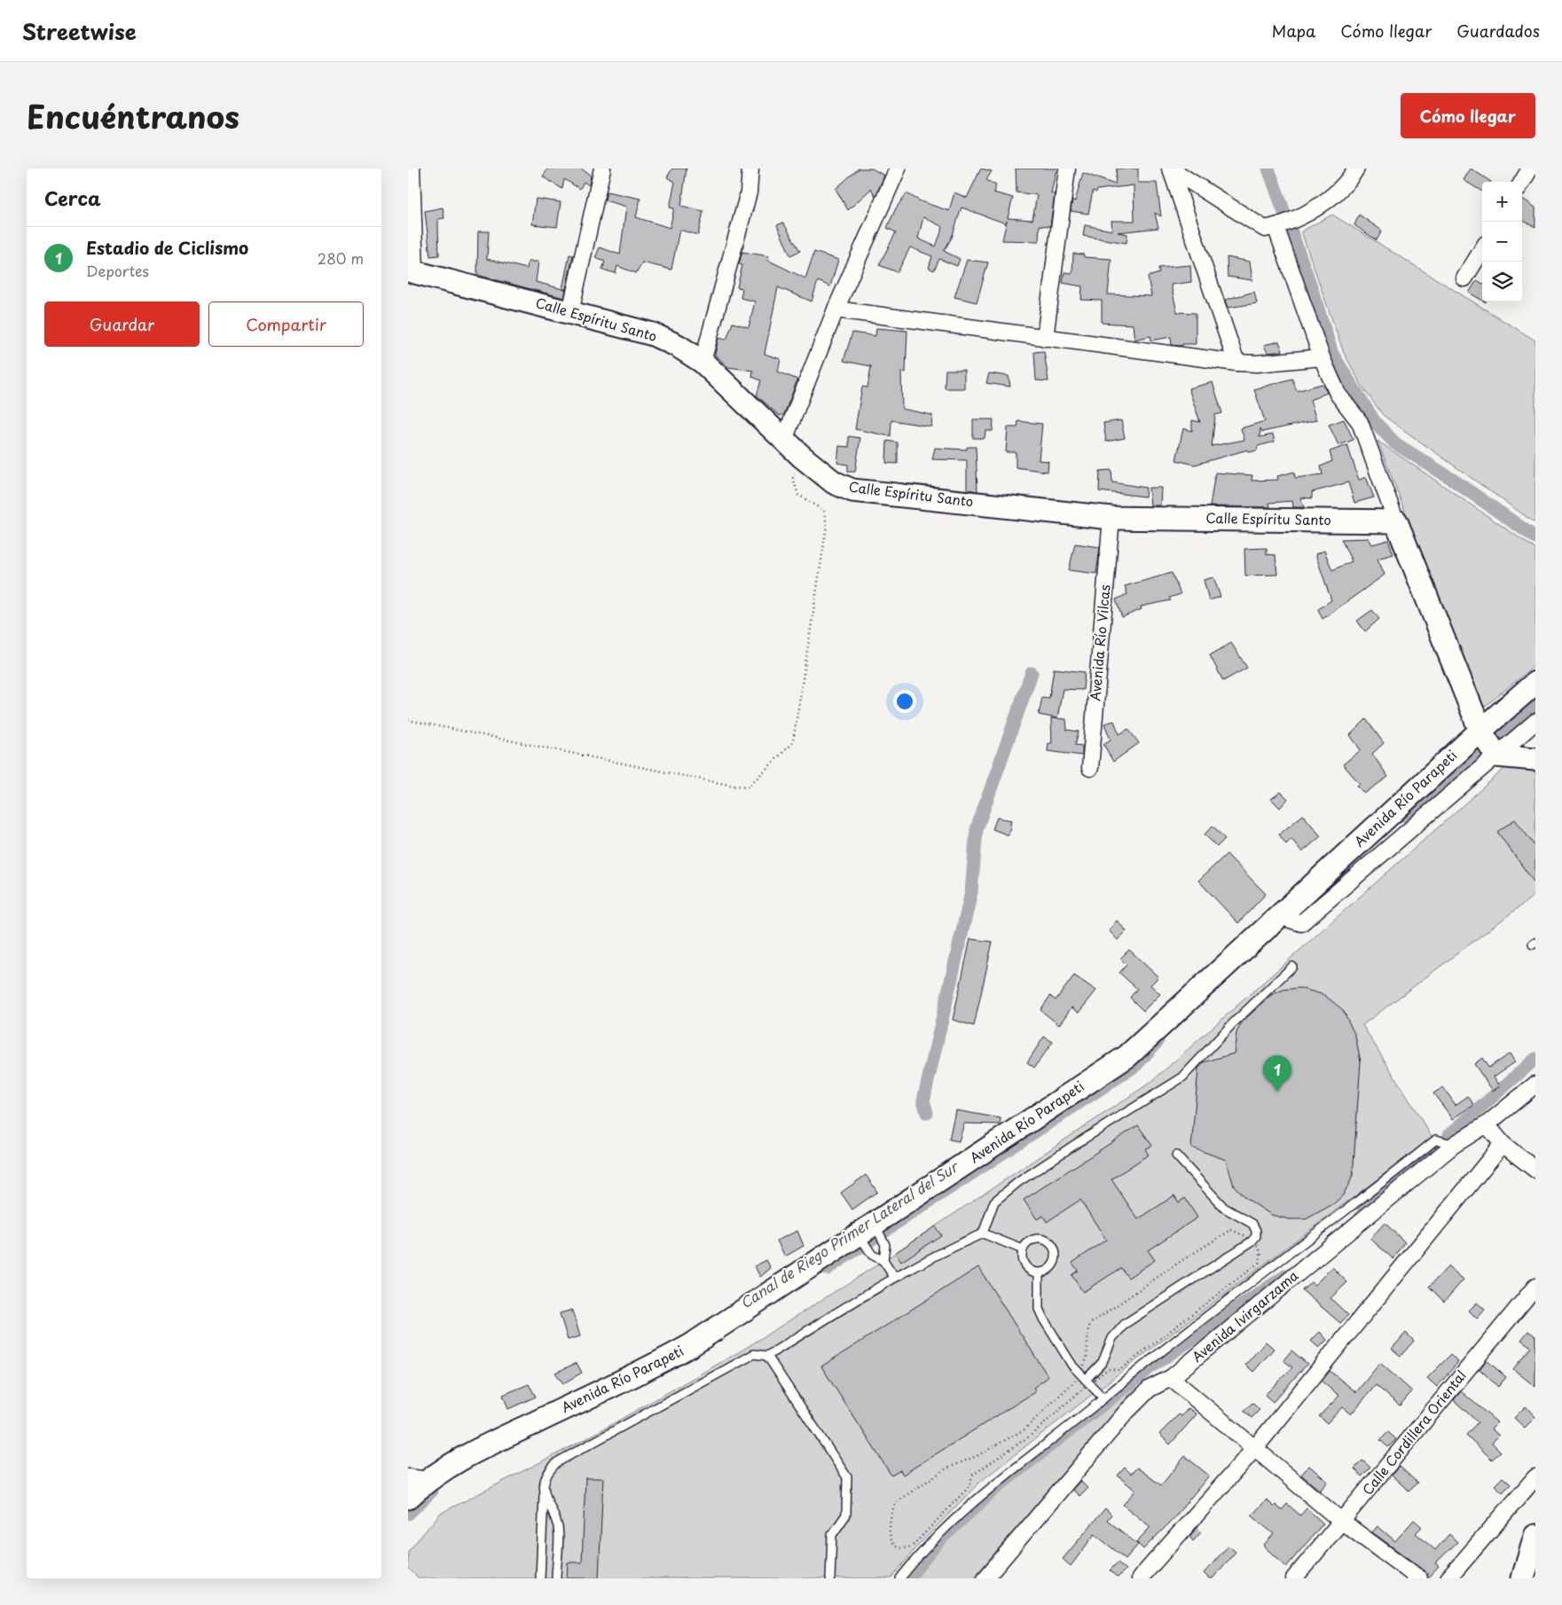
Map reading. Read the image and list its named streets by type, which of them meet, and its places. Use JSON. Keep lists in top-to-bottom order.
{
  "streets": {
    "street": [
      "Calle Espíritu Santo",
      "Avenida Río Vilcas",
      "Avenida Río Parapeti",
      "Avenida Ivirgarzama",
      "Calle Cordillera Oriental"
    ]
  },
  "crossings": [
    ["Calle Espíritu Santo", "Avenida Río Vilcas"]
  ],
  "water": ["Canal de Riego Primer Lateral del Sur"],
  "page": {
    "header": "Streetwise",
    "nav": ["Mapa", "Cómo llegar", "Guardados"],
    "title": "Encuéntranos",
    "buttons": [
      "Cómo llegar",
      ["Guardar", "Compartir"]
    ],
    "heading": "Cerca",
    "map_buttons": ["+", "−"],
    "list": [
      {
        "mark": "1",
        "name": "Estadio de Ciclismo",
        "note": "Deportes",
        "value": "280 m"
      }
    ],
    "pins": "1"
  }
}
